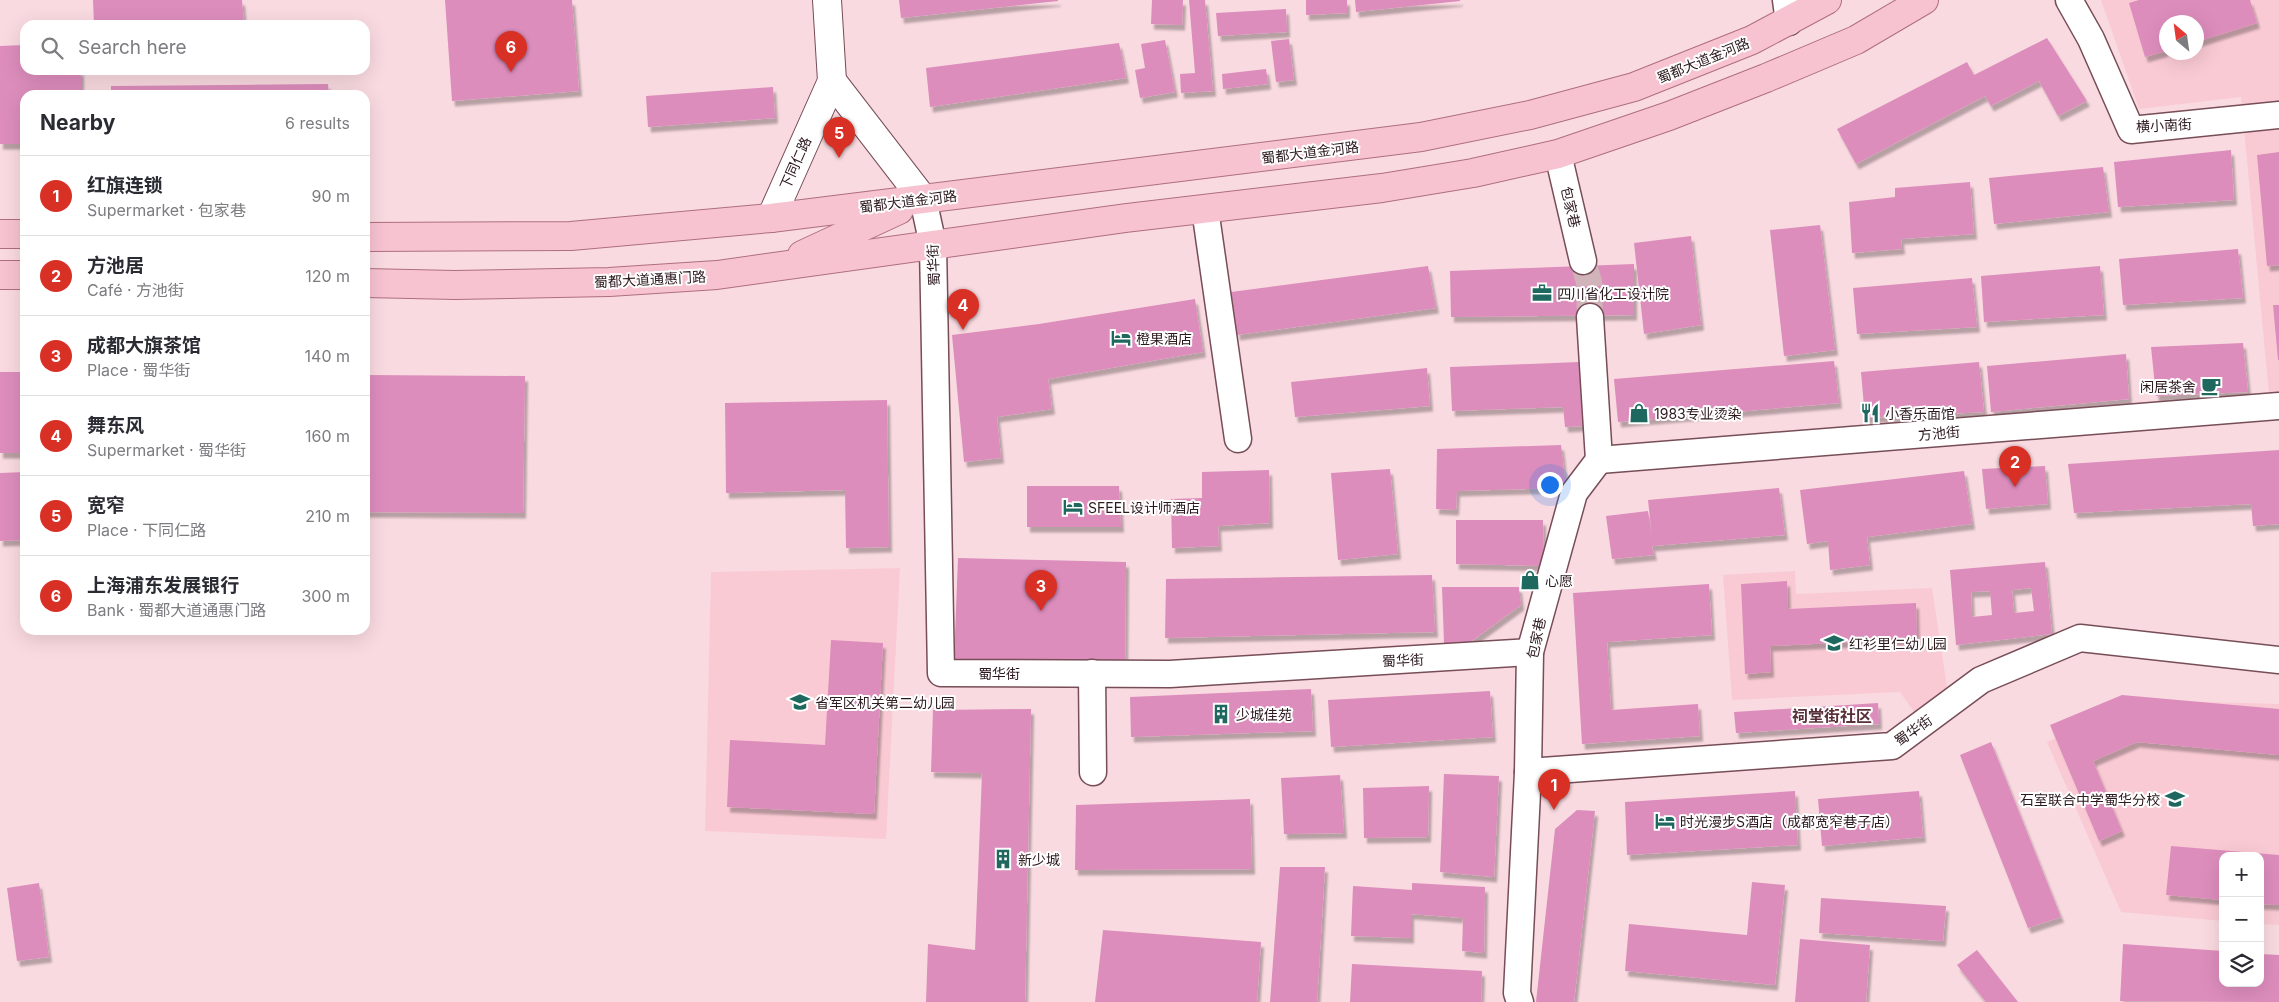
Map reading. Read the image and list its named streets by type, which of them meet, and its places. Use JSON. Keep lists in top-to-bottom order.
{
  "streets": {
    "main road": ["蜀都大道金河路", "蜀都大道通惠门路"],
    "street": [
      "横小南街",
      "下同仁路",
      "包家巷",
      "蜀华街",
      "方池街"
    ]
  },
  "crossings": [
    ["蜀都大道金河路", "下同仁路"],
    ["蜀都大道金河路", "蜀华街"],
    ["包家巷", "蜀华街"],
    ["包家巷", "方池街"],
    ["蜀华街", "蜀都大道通惠门路"]
  ],
  "districts": ["祠堂街社区"],
  "places": {
    "office": ["四川省化工设计院"],
    "hotel": ["橙果酒店", "SFEEL设计师酒店", "时光漫步S酒店（成都宽窄巷子店）"],
    "cafe": ["闲居茶舍"],
    "shop": ["1983专业烫染", "心愿"],
    "restaurant": ["小香乐面馆"],
    "school or university": ["红衫里仁幼儿园", "省军区机关第二幼儿园", "石室联合中学蜀华分校"],
    "building": ["少城佳苑", "新少城"]
  },
  "north": "top left",
  "page": {
    "search": "Search here",
    "pins": [
      "6",
      "5",
      "4",
      "2",
      "3",
      "1"
    ],
    "heading": ["Nearby", "6 results"],
    "list": [
      {
        "mark": "1",
        "name": "红旗连锁",
        "note": "Supermarket · 包家巷",
        "value": "90 m"
      },
      {
        "mark": "2",
        "name": "方池居",
        "note": "Café · 方池街",
        "value": "120 m"
      },
      {
        "mark": "3",
        "name": "成都大旗茶馆",
        "note": "Place · 蜀华街",
        "value": "140 m"
      },
      {
        "mark": "4",
        "name": "舞东风",
        "note": "Supermarket · 蜀华街",
        "value": "160 m"
      },
      {
        "mark": "5",
        "name": "宽窄",
        "note": "Place · 下同仁路",
        "value": "210 m"
      },
      {
        "mark": "6",
        "name": "上海浦东发展银行",
        "note": "Bank · 蜀都大道通惠门路",
        "value": "300 m"
      }
    ],
    "map_buttons": ["+", "−"]
  }
}
